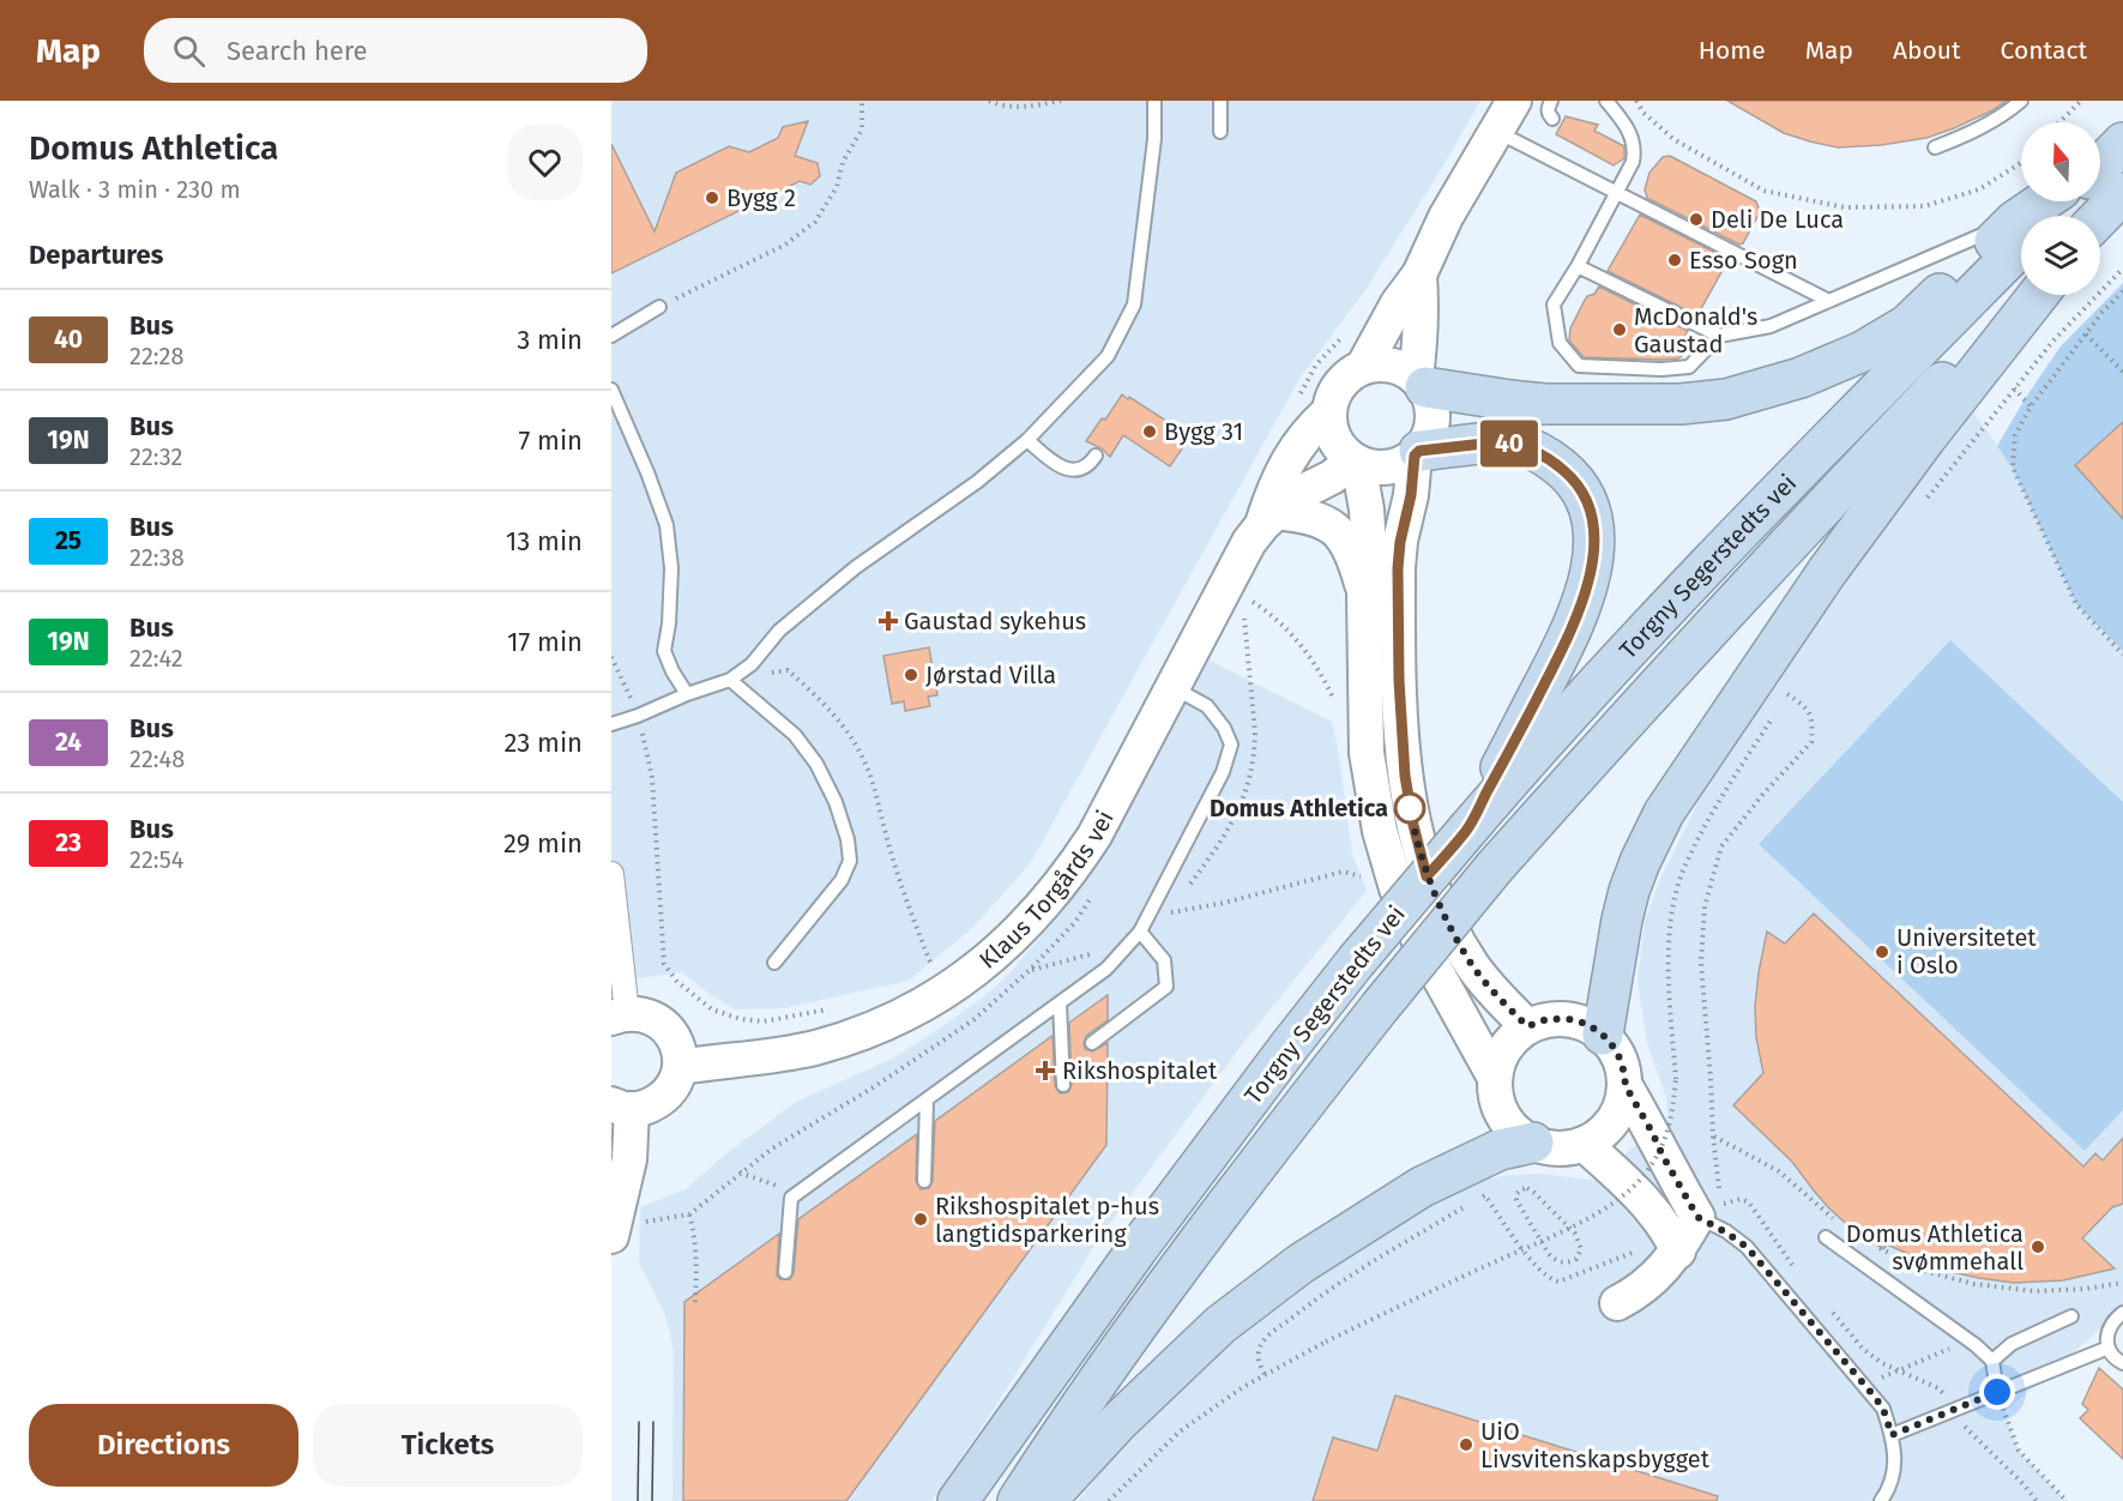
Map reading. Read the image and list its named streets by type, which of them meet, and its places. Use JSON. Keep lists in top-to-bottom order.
{
  "streets": {
    "highway": ["Torgny Segerstedts vei"],
    "main road": ["Klaus Torgårds vei"]
  },
  "places": {
    "other": [
      "Bygg 2",
      "Deli De Luca",
      "Esso Sogn",
      "McDonald's Gaustad",
      "Bygg 31",
      "Jørstad Villa",
      "Domus Athletica",
      "Universitetet i Oslo",
      "Rikshospitalet p-hus langtidsparkering",
      "Domus Athletica svømmehall",
      "UiO Livsvitenskapsbygget"
    ],
    "health": ["Gaustad sykehus", "Rikshospitalet"]
  },
  "lines": ["bus line 40"],
  "north": "top",
  "page": {
    "header": "Map",
    "search": "Search here",
    "nav": [
      "Home",
      "Map",
      "About",
      "Contact"
    ],
    "heading": [
      ["Domus Athletica", "Walk · 3 min · 230 m"],
      "Departures"
    ],
    "on_map": "40",
    "list": [
      {
        "mark": "40",
        "name": "Bus",
        "note": "22:28",
        "value": "3 min"
      },
      {
        "mark": "19N",
        "name": "Bus",
        "note": "22:32",
        "value": "7 min"
      },
      {
        "mark": "25",
        "name": "Bus",
        "note": "22:38",
        "value": "13 min"
      },
      {
        "mark": "19N",
        "name": "Bus",
        "note": "22:42",
        "value": "17 min"
      },
      {
        "mark": "24",
        "name": "Bus",
        "note": "22:48",
        "value": "23 min"
      },
      {
        "mark": "23",
        "name": "Bus",
        "note": "22:54",
        "value": "29 min"
      }
    ],
    "buttons": ["Directions", "Tickets"]
  }
}
